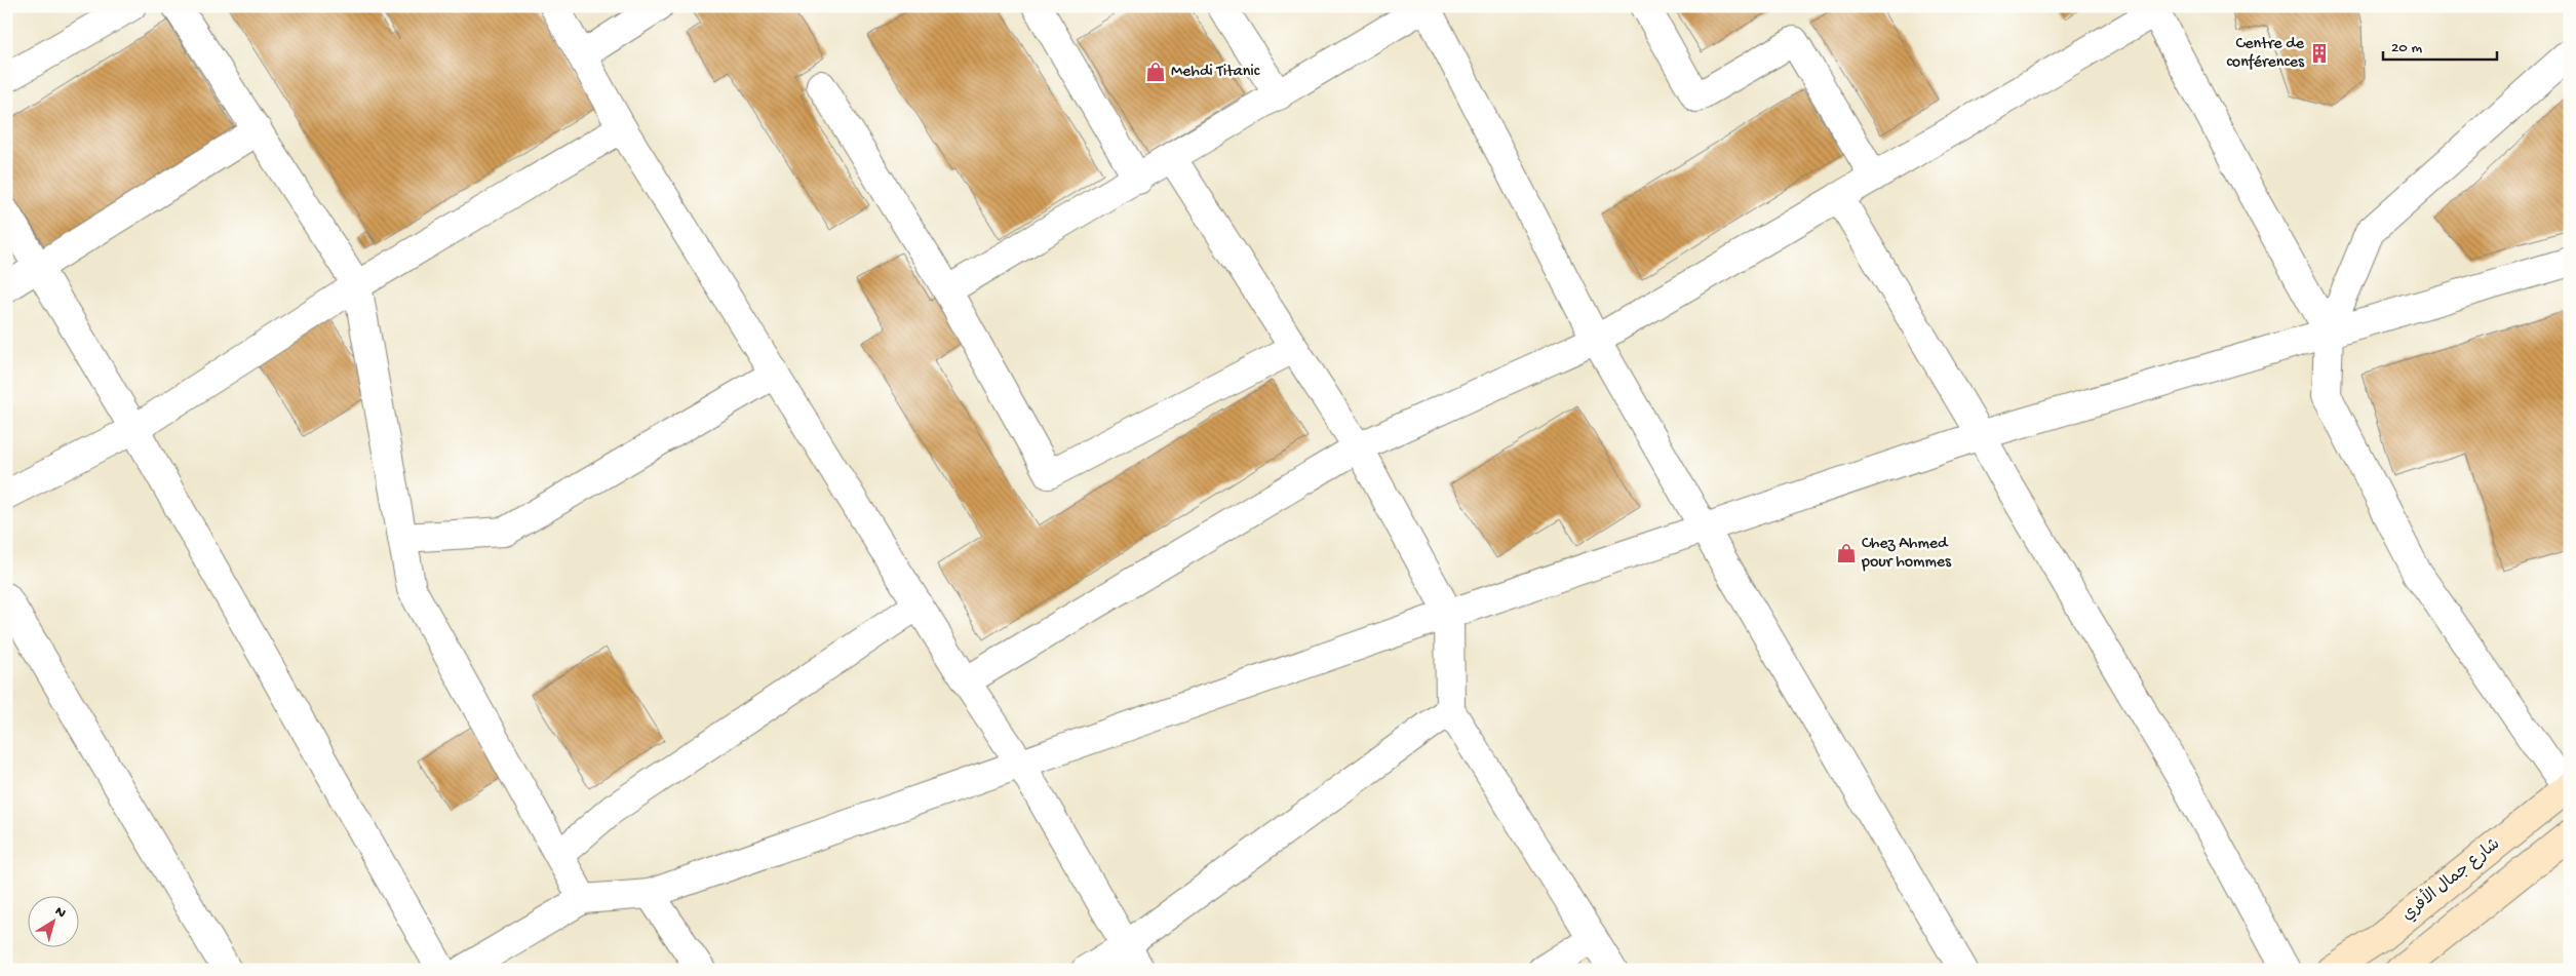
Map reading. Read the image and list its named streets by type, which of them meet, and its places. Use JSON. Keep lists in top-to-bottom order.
{
  "streets": {
    "street": ["شارع جمال الأفري"]
  },
  "places": {
    "building": ["Centre de conférences"],
    "shop": ["Mehdi Titanic", "Chez Ahmed pour hommes"]
  },
  "scale_bar": "20 m",
  "north": "top right"
}
